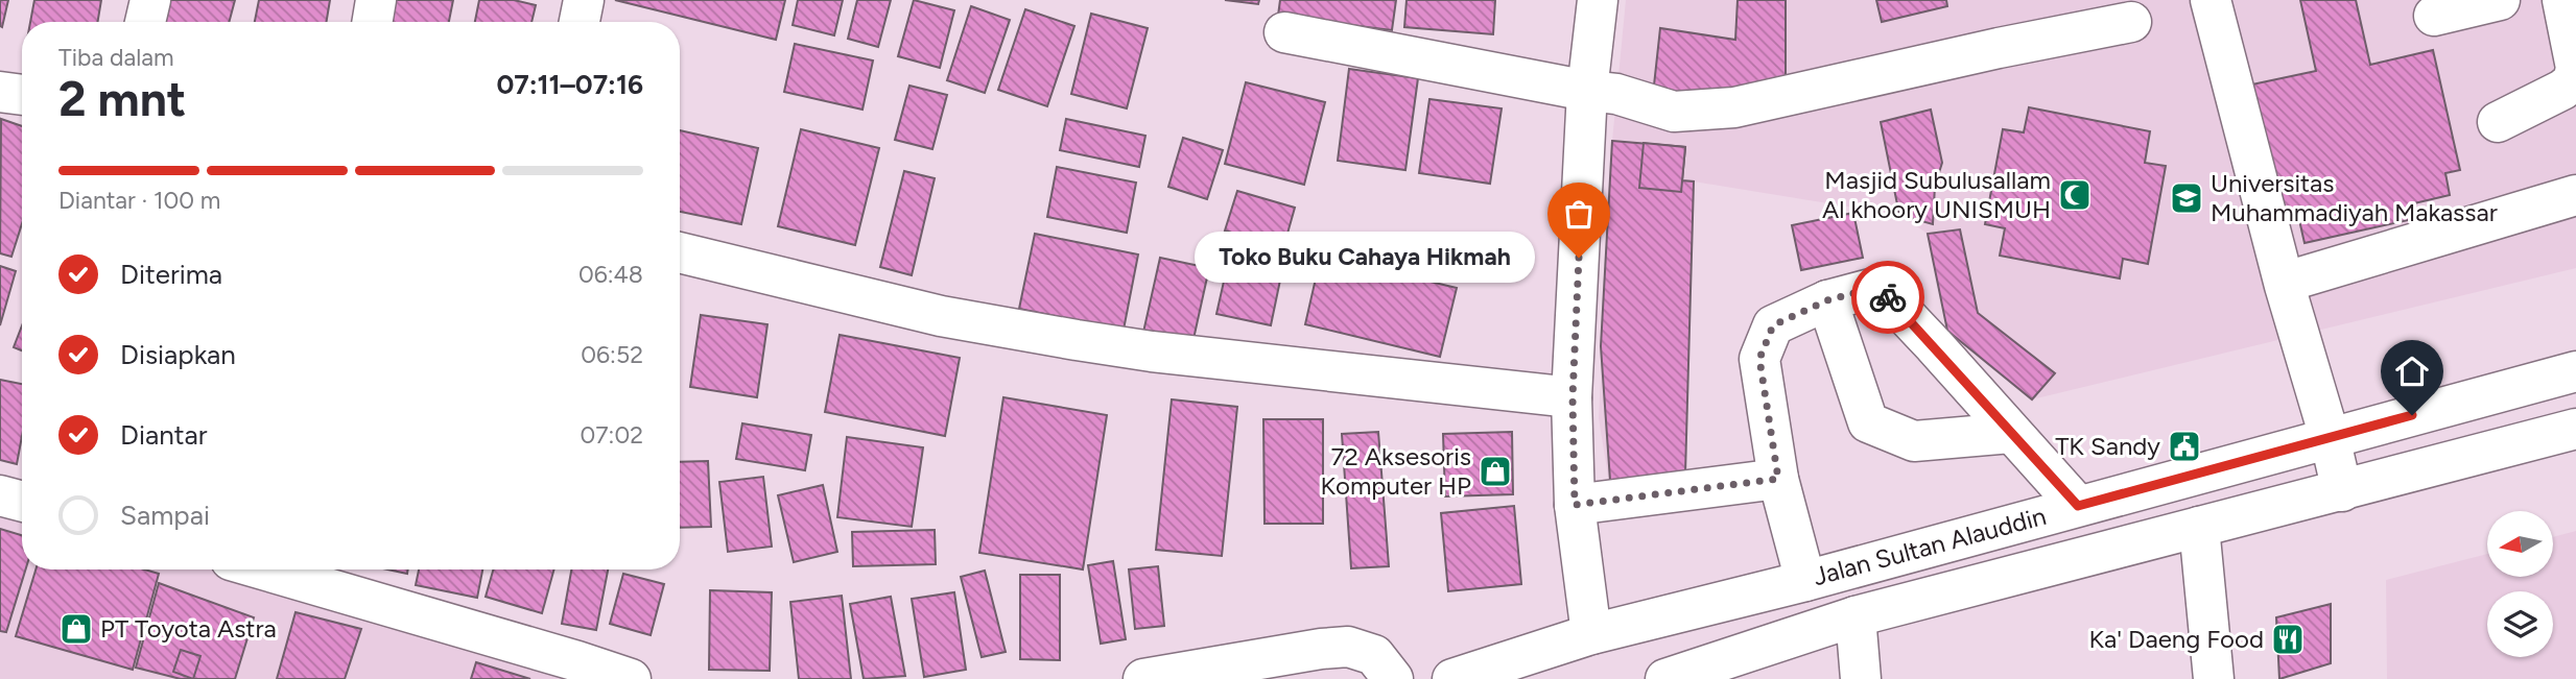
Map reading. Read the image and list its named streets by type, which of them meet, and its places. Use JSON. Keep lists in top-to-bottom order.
{
  "streets": {
    "main road": ["Jalan Sultan Alauddin"]
  },
  "places": {
    "mosque": ["Masjid Subulusallam Al khoory UNISMUH"],
    "school or university": ["Universitas Muhammadiyah Makassar"],
    "other": ["Toko Buku Cahaya Hikmah"],
    "public building": ["TK Sandy"],
    "shop": ["72 Aksesoris Komputer HP", "PT Toyota Astra"],
    "restaurant": ["Ka' Daeng Food"]
  },
  "north": "left",
  "page": {
    "heading": ["2 mnt", "Tiba dalam", "07:11–07:16"],
    "bar": "Diantar · 100 m",
    "bubble": "Toko Buku Cahaya Hikmah",
    "list": [
      ["Diterima", "06:48"],
      ["Disiapkan", "06:52"],
      ["Diantar", "07:02"],
      "Sampai"
    ]
  }
}
